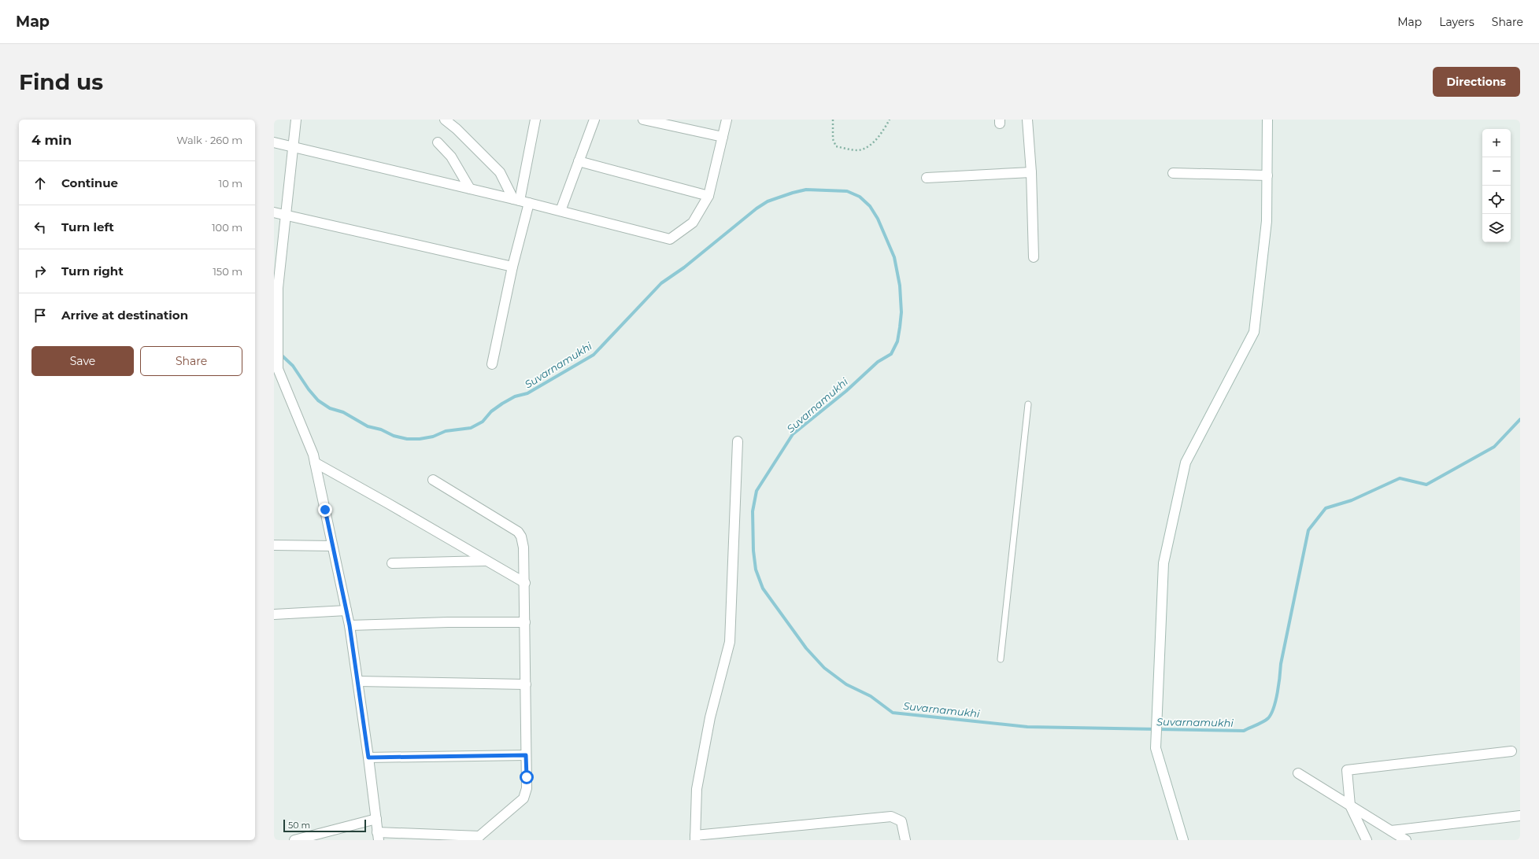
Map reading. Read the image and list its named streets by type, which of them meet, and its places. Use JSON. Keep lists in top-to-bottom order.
{
  "water": ["Suvarnamukhi"],
  "scale_bar": "50 m",
  "page": {
    "header": "Map",
    "nav": ["Map", "Layers", "Share"],
    "buttons": [
      "Directions",
      ["Save", "Share"]
    ],
    "title": "Find us",
    "heading": ["4 min", "Walk · 260 m"],
    "map_buttons": ["+", "−"],
    "list": [
      ["Continue", "10 m"],
      ["Turn left", "100 m"],
      ["Turn right", "150 m"],
      "Arrive at destination"
    ],
    "scale": "50 m"
  }
}
